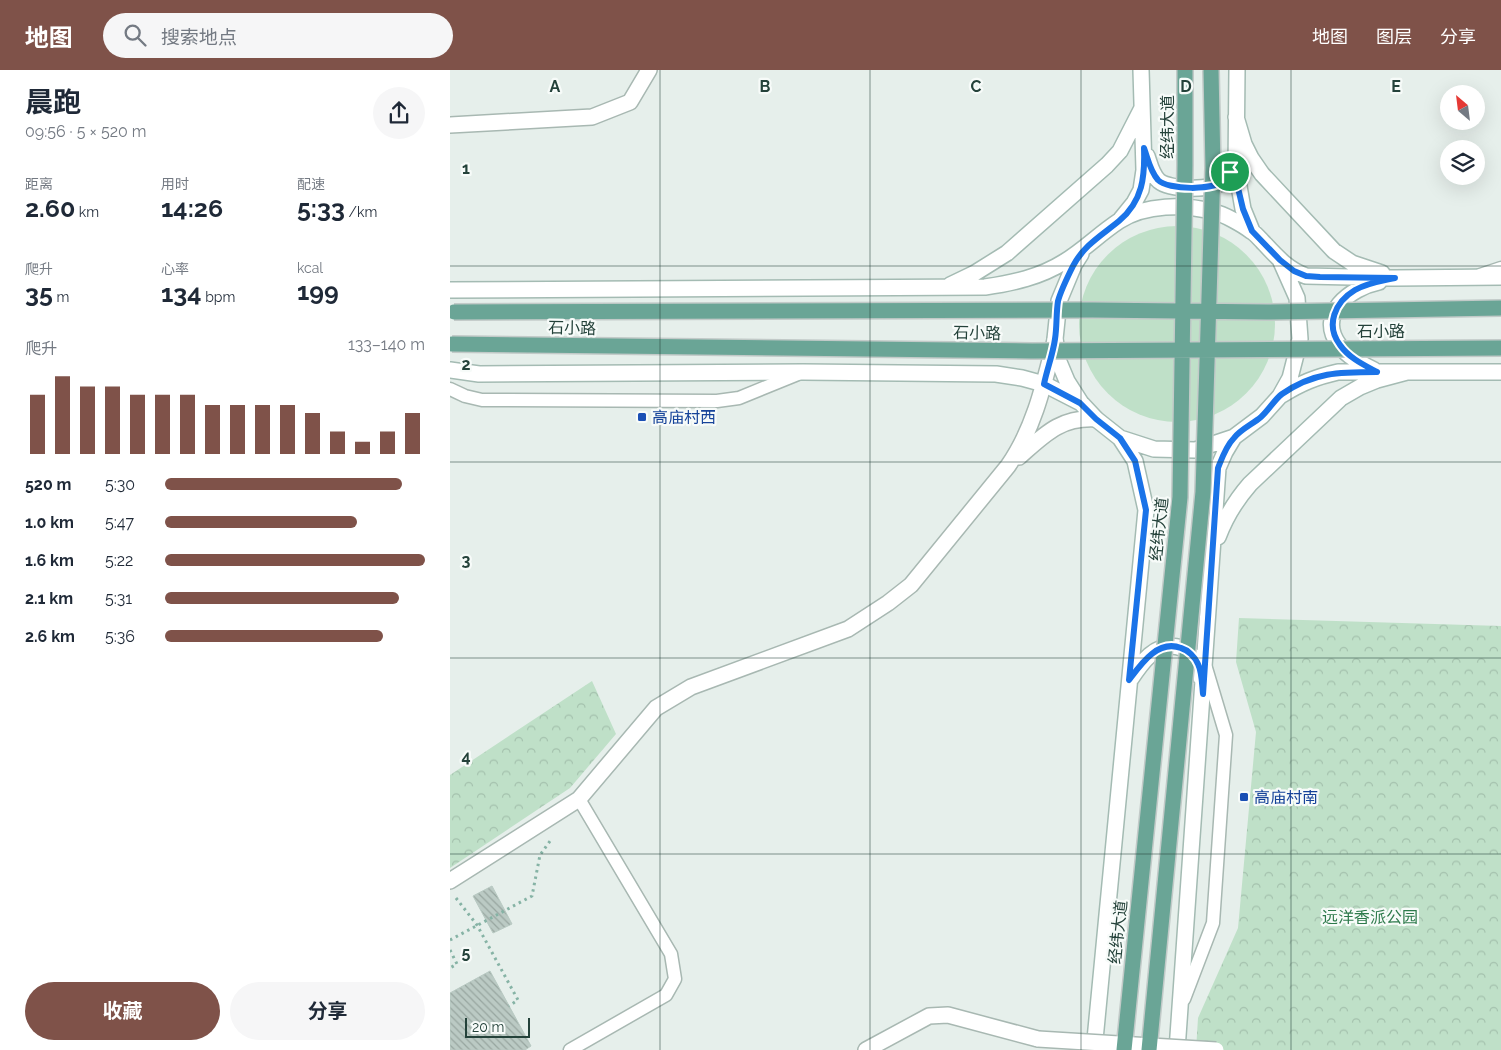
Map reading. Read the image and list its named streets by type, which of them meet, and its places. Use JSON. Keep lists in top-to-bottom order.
{
  "streets": {
    "main road": ["经纬大道", "石小路"]
  },
  "parks": ["远洋香派公园"],
  "places": {
    "transit": ["高庙村西", "高庙村南"]
  },
  "scale_bar": "20 m",
  "north": "top left",
  "page": {
    "header": "地图",
    "search": "搜索地点",
    "nav": ["地图", "图层", "分享"],
    "heading": ["晨跑", "09:56 · 5 × 520 m"],
    "stats": [
      ["距离", "2.60 km"],
      ["用时", "14:26"],
      ["配速", "5:33 /km"],
      ["爬升", "35 m"],
      ["心率", "134 bpm"],
      ["kcal", "199"]
    ],
    "chart": ["爬升", "133–140 m"],
    "list": [
      {
        "name": "520 m",
        "note": "5:30"
      },
      {
        "name": "1.0 km",
        "note": "5:47"
      },
      {
        "name": "1.6 km",
        "note": "5:22"
      },
      {
        "name": "2.1 km",
        "note": "5:31"
      },
      {
        "name": "2.6 km",
        "note": "5:36"
      }
    ],
    "buttons": ["收藏", "分享"],
    "scale": "20 m"
  },
  "grid": {
    "columns": [
      "A",
      "B",
      "C",
      "D",
      "E"
    ],
    "rows": [
      "1",
      "2",
      "3",
      "4",
      "5"
    ]
  }
}
